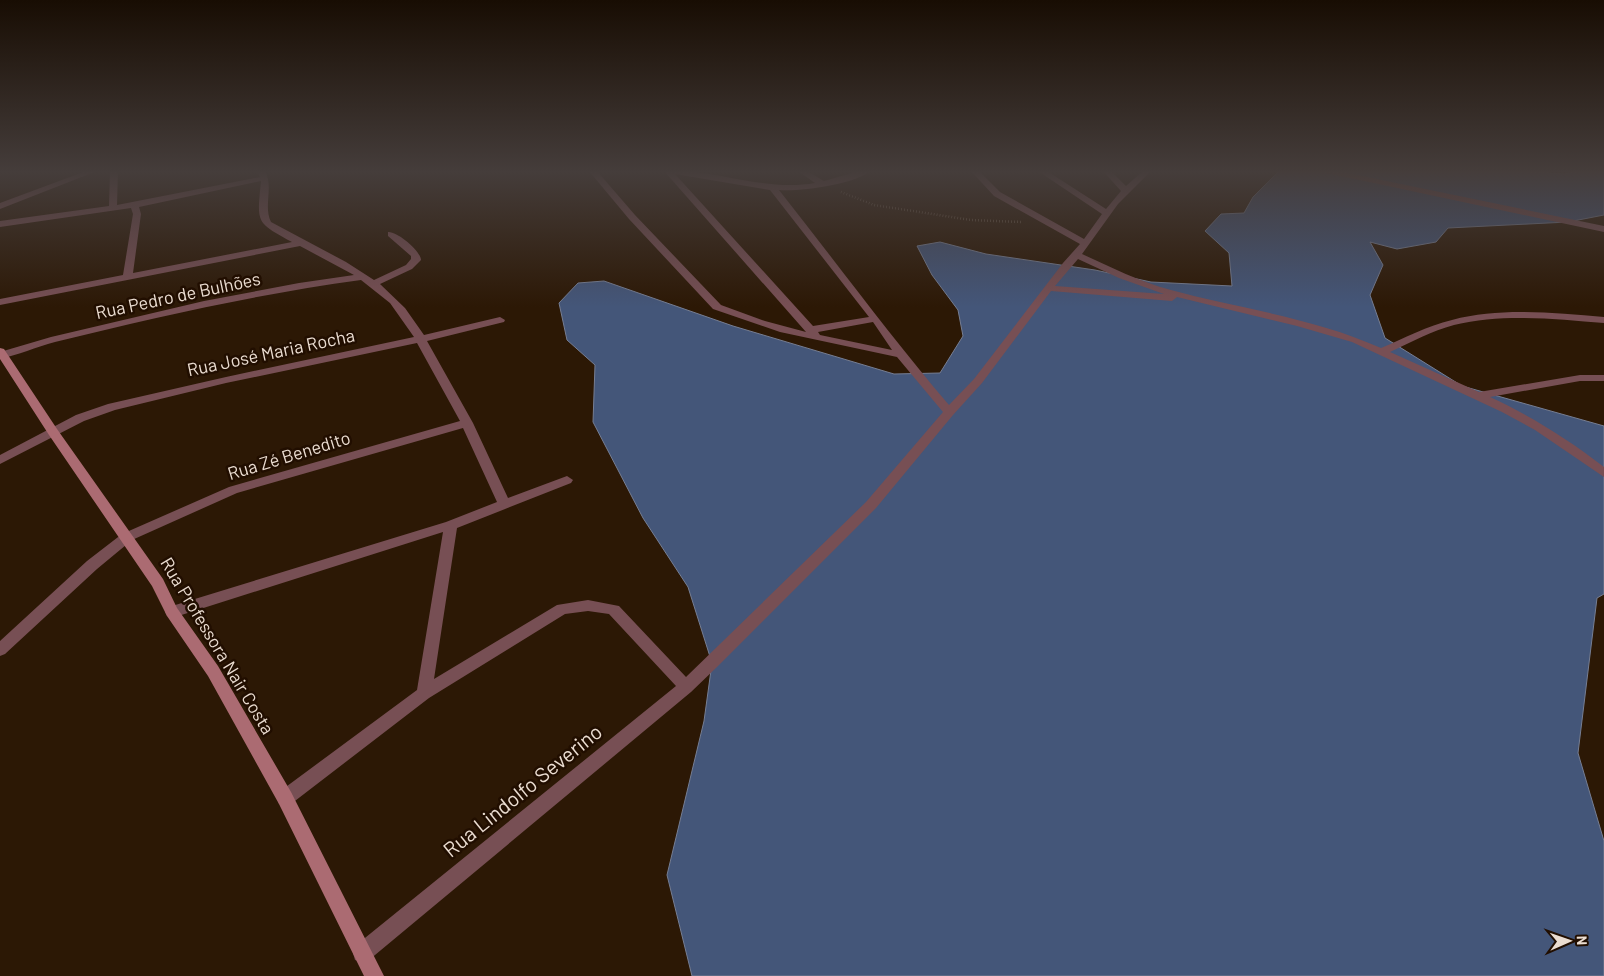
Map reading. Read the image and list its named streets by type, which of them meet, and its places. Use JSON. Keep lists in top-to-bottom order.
{
  "streets": {
    "main road": ["Rua Professora Nair Costa"],
    "street": [
      "Rua Pedro de Bulhões",
      "Rua José Maria Rocha",
      "Rua Zé Benedito",
      "Rua Lindolfo Severino"
    ]
  },
  "crossings": [
    ["Rua Pedro de Bulhões", "Rua Professora Nair Costa"],
    ["Rua José Maria Rocha", "Rua Professora Nair Costa"],
    ["Rua Zé Benedito", "Rua Professora Nair Costa"],
    ["Rua Professora Nair Costa", "Rua Lindolfo Severino"]
  ],
  "north": "right"
}
